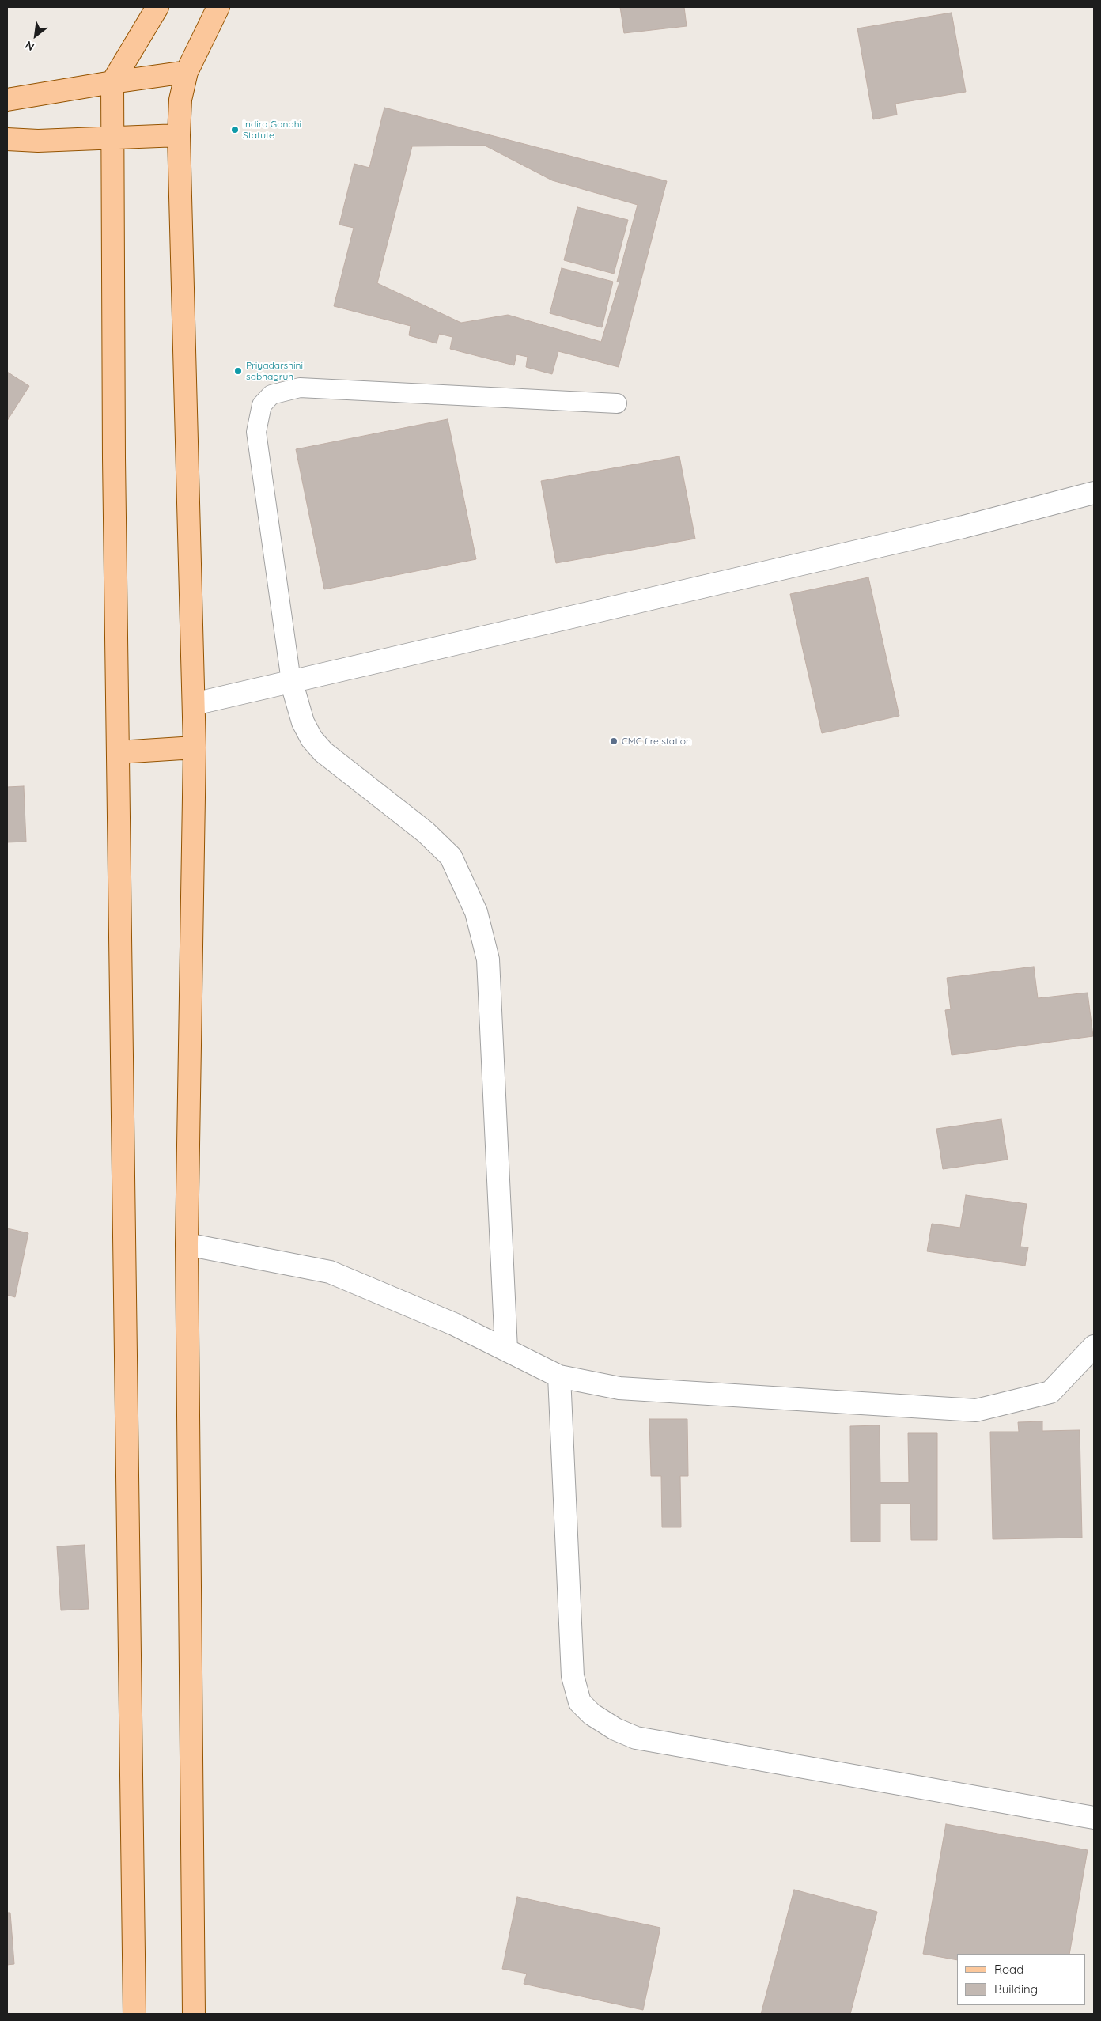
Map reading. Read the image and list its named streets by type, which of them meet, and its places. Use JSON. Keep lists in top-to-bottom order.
{
  "places": ["Indira Gandhi Statute", "Priyadarshini sabhagruh", "CMC fire station"],
  "legend": ["Road", "Building"],
  "north": "bottom left"
}
